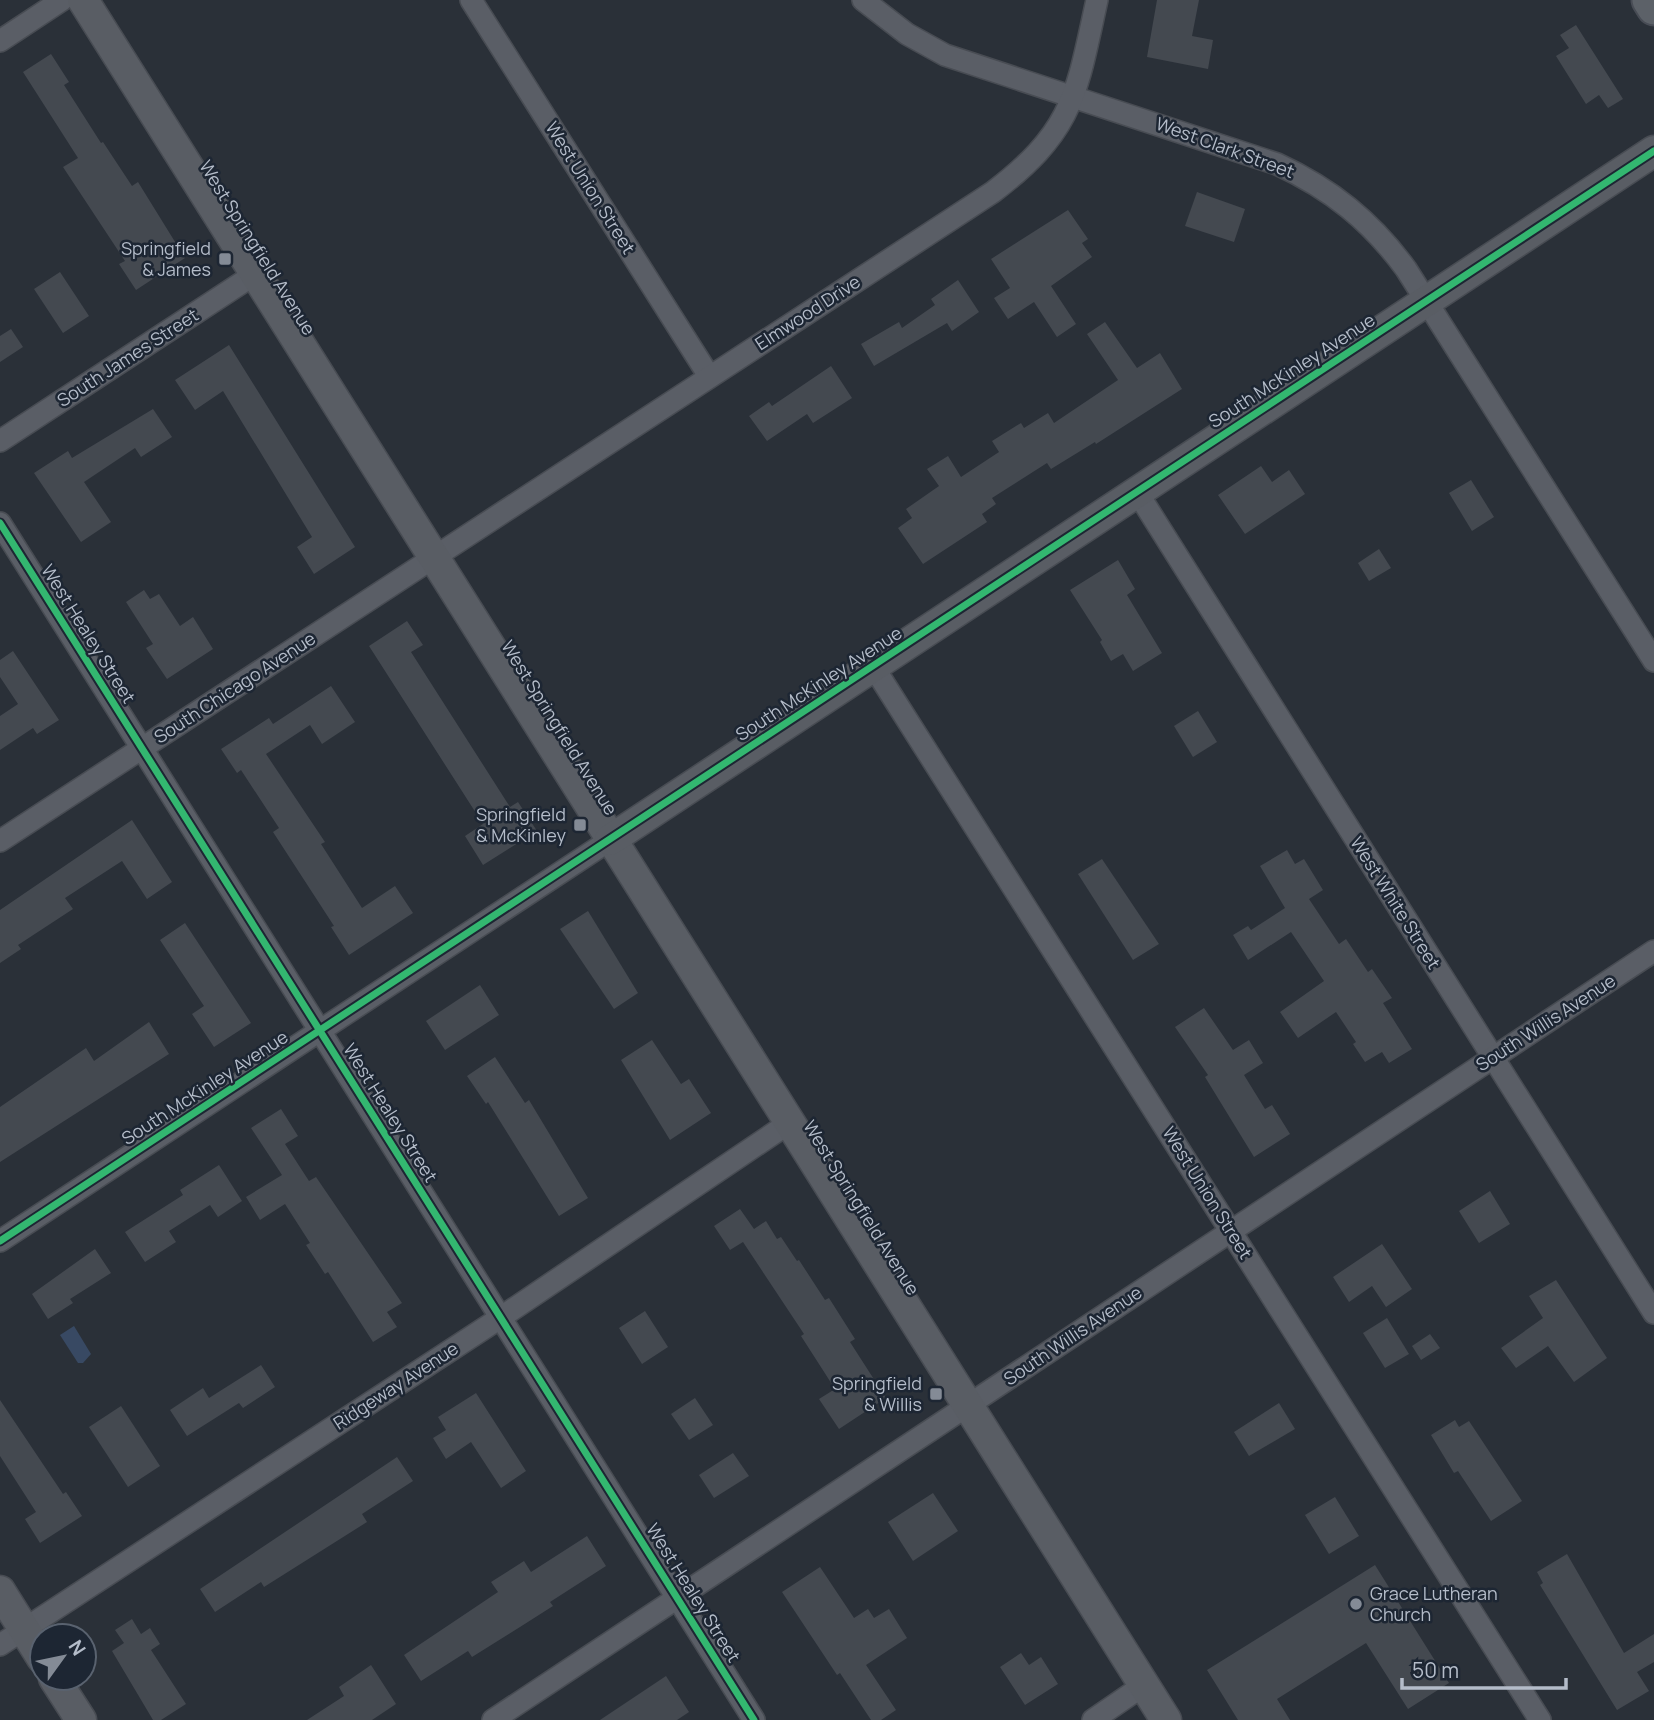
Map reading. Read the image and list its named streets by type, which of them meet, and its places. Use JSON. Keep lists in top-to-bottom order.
{
  "streets": {
    "main road": ["West Springfield Avenue", "South McKinley Avenue"],
    "street": [
      "West Clark Street",
      "West Union Street",
      "Elmwood Drive",
      "South James Street",
      "West Healey Street",
      "South Chicago Avenue",
      "West White Street",
      "South Willis Avenue",
      "Ridgeway Avenue"
    ]
  },
  "crossings": [
    ["West Clark Street", "Elmwood Drive"],
    ["West Clark Street", "South McKinley Avenue"],
    ["West Union Street", "Elmwood Drive"],
    ["West Union Street", "South McKinley Avenue"],
    ["West Union Street", "South Willis Avenue"],
    ["West Springfield Avenue", "Elmwood Drive"],
    ["West Springfield Avenue", "South James Street"],
    ["West Springfield Avenue", "South McKinley Avenue"],
    ["West Springfield Avenue", "South Chicago Avenue"],
    ["West Springfield Avenue", "South Willis Avenue"],
    ["West Springfield Avenue", "Ridgeway Avenue"],
    ["Elmwood Drive", "South Chicago Avenue"],
    ["South McKinley Avenue", "West Healey Street"],
    ["South McKinley Avenue", "West White Street"],
    ["West Healey Street", "South Chicago Avenue"],
    ["West Healey Street", "South Willis Avenue"],
    ["West Healey Street", "Ridgeway Avenue"],
    ["West White Street", "South Willis Avenue"]
  ],
  "places": {
    "transit": ["Springfield & James", "Springfield & McKinley", "Springfield & Willis"],
    "other": ["Grace Lutheran Church"]
  },
  "scale_bar": "50 m",
  "north": "top right"
}
